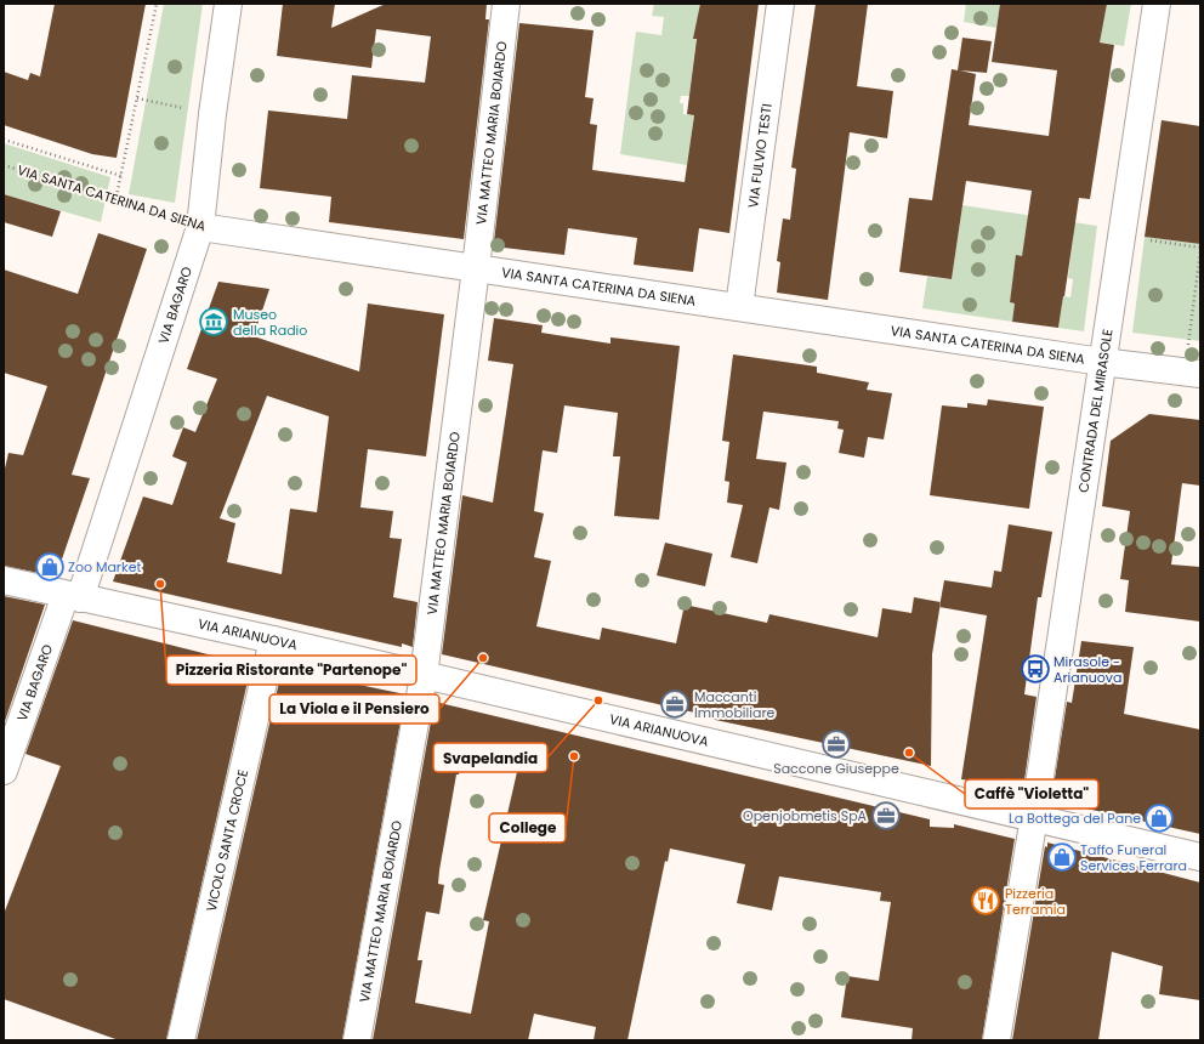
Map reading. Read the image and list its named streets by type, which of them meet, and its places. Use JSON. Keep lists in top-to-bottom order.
{
  "streets": {
    "street": [
      "VIA MATTEO MARIA BOIARDO",
      "VIA FULVIO TESTI",
      "VIA SANTA CATERINA DA SIENA",
      "VIA BAGARO",
      "CONTRADA DEL MIRASOLE",
      "VIA ARIANUOVA",
      "VICOLO SANTA CROCE"
    ]
  },
  "crossings": [
    ["VIA MATTEO MARIA BOIARDO", "VIA SANTA CATERINA DA SIENA"],
    ["VIA MATTEO MARIA BOIARDO", "VIA ARIANUOVA"],
    ["VIA FULVIO TESTI", "VIA SANTA CATERINA DA SIENA"],
    ["VIA SANTA CATERINA DA SIENA", "VIA BAGARO"],
    ["VIA SANTA CATERINA DA SIENA", "CONTRADA DEL MIRASOLE"],
    ["VIA BAGARO", "VIA ARIANUOVA"],
    ["CONTRADA DEL MIRASOLE", "VIA ARIANUOVA"],
    ["VIA ARIANUOVA", "VICOLO SANTA CROCE"]
  ],
  "places": {
    "museum": ["Museo della Radio"],
    "shop": ["Zoo Market", "La Bottega del Pane", "Taffo Funeral Services Ferrara"],
    "other": [
      "Pizzeria Ristorante \"Partenope\"",
      "La Viola e il Pensiero",
      "Svapelandia",
      "Caffè \"Violetta\"",
      "College"
    ],
    "bus stop": ["Mirasole - Arianuova"],
    "office": ["Maccanti Immobiliare", "Saccone Giuseppe", "Openjobmetis SpA"],
    "restaurant": ["Pizzeria Terramia"]
  }
}
